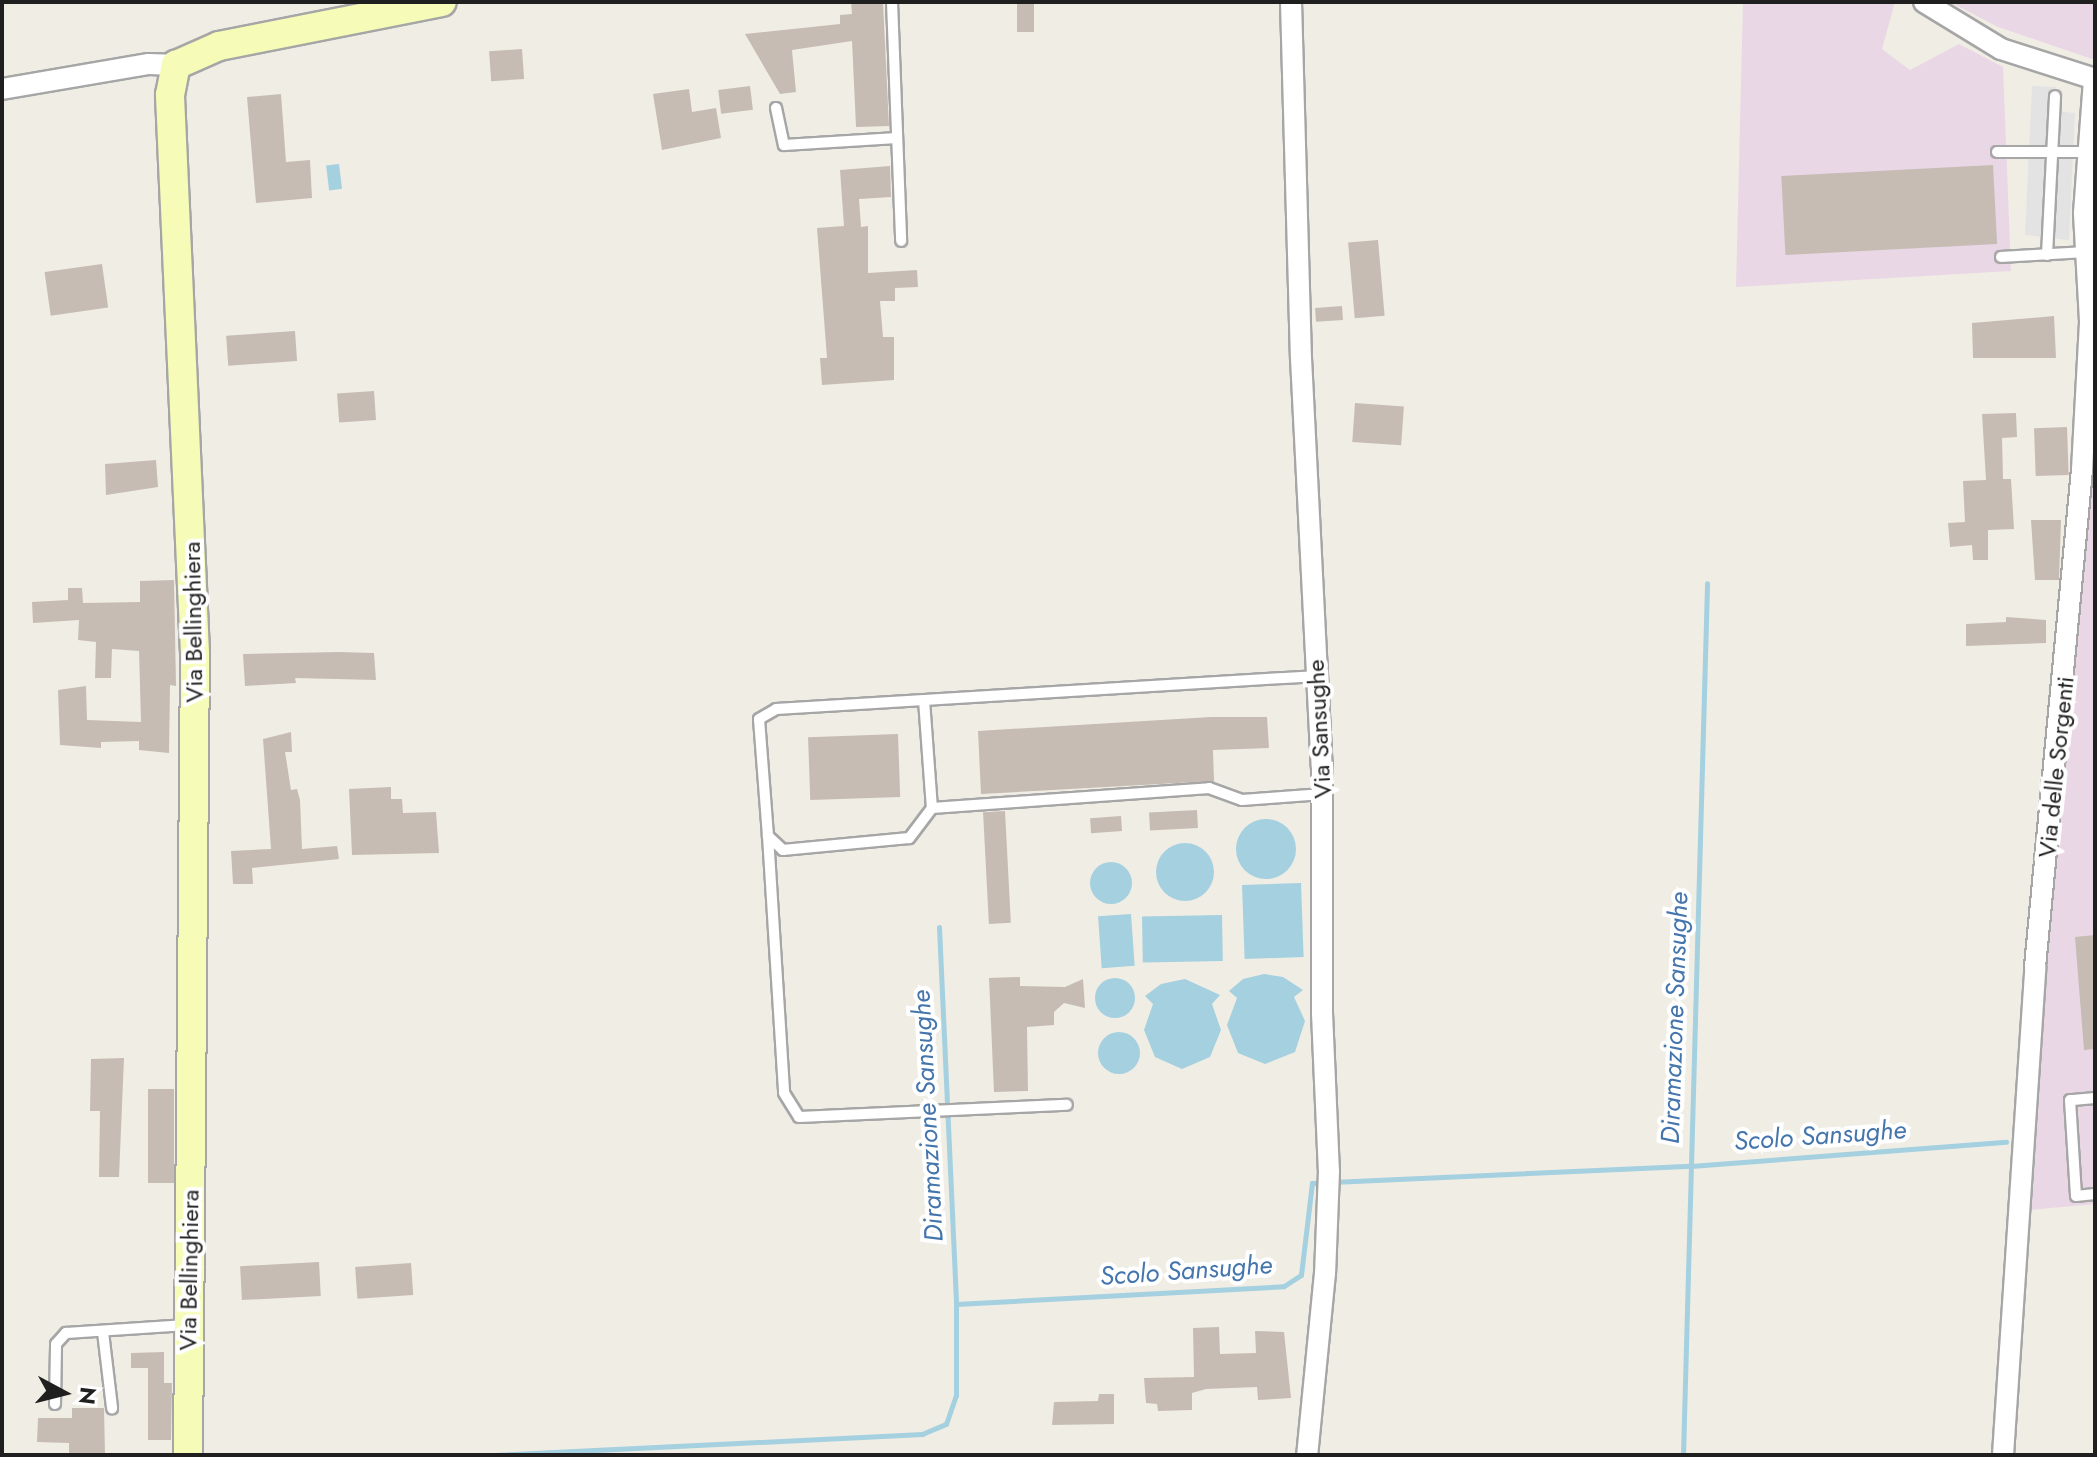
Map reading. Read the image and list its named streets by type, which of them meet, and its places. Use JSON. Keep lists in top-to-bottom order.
{
  "streets": {
    "street": ["Via Bellinghiera", "Via Sansughe", "Via delle Sorgenti"]
  },
  "water": ["Diramazione Sansughe", "Scolo Sansughe"],
  "north": "right"
}
